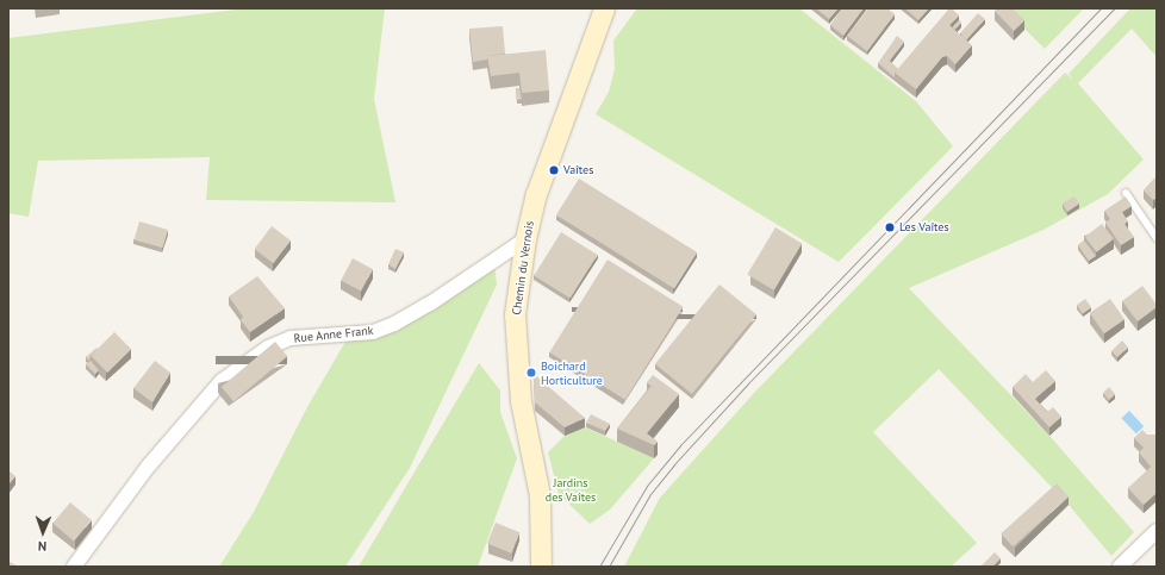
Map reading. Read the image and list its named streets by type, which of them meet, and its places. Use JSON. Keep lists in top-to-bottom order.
{
  "streets": {
    "street": ["Chemin du Vernois", "Rue Anne Frank"]
  },
  "crossings": [
    ["Chemin du Vernois", "Rue Anne Frank"]
  ],
  "parks": ["Jardins des Vaîtes"],
  "places": ["Vaîtes", "Les Vaîtes", "Boichard Horticulture"],
  "north": "bottom"
}
